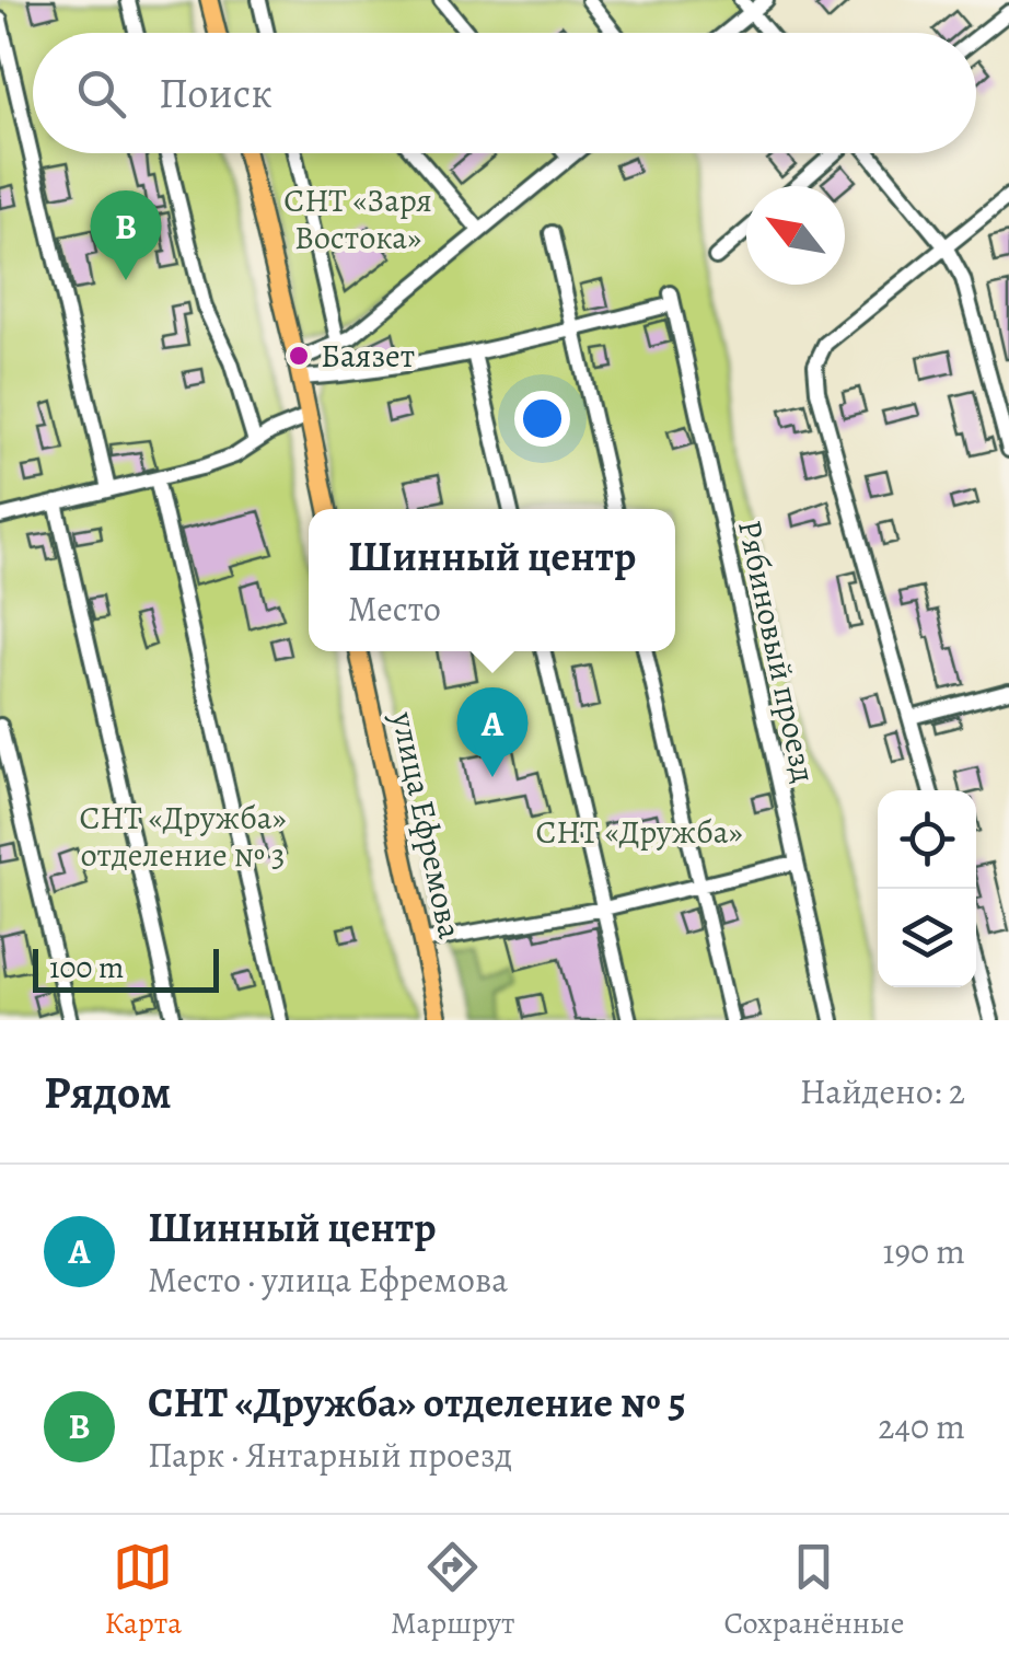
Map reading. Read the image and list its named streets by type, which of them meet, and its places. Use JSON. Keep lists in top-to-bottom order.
{
  "streets": {
    "main road": ["улица Ефремова"],
    "street": ["Рябиновый проезд"]
  },
  "parks": ["СНТ «Заря Востока»", "СНТ «Дружба» отделение № 3", "СНТ «Дружба»"],
  "places": ["Баязет"],
  "scale_bar": "100 m",
  "north": "top left",
  "page": {
    "search": "Поиск",
    "pins": ["B", "A"],
    "popup": ["Шинный центр", "Место"],
    "scale": "100 m",
    "heading": ["Рядом", "Найдено: 2"],
    "list": [
      {
        "mark": "A",
        "name": "Шинный центр",
        "note": "Место · улица Ефремова",
        "value": "190 m"
      },
      {
        "mark": "B",
        "name": "СНТ «Дружба» отделение № 5",
        "note": "Парк · Янтарный проезд",
        "value": "240 m"
      }
    ],
    "nav": ["Карта", "Маршрут", "Сохранённые"]
  }
}
